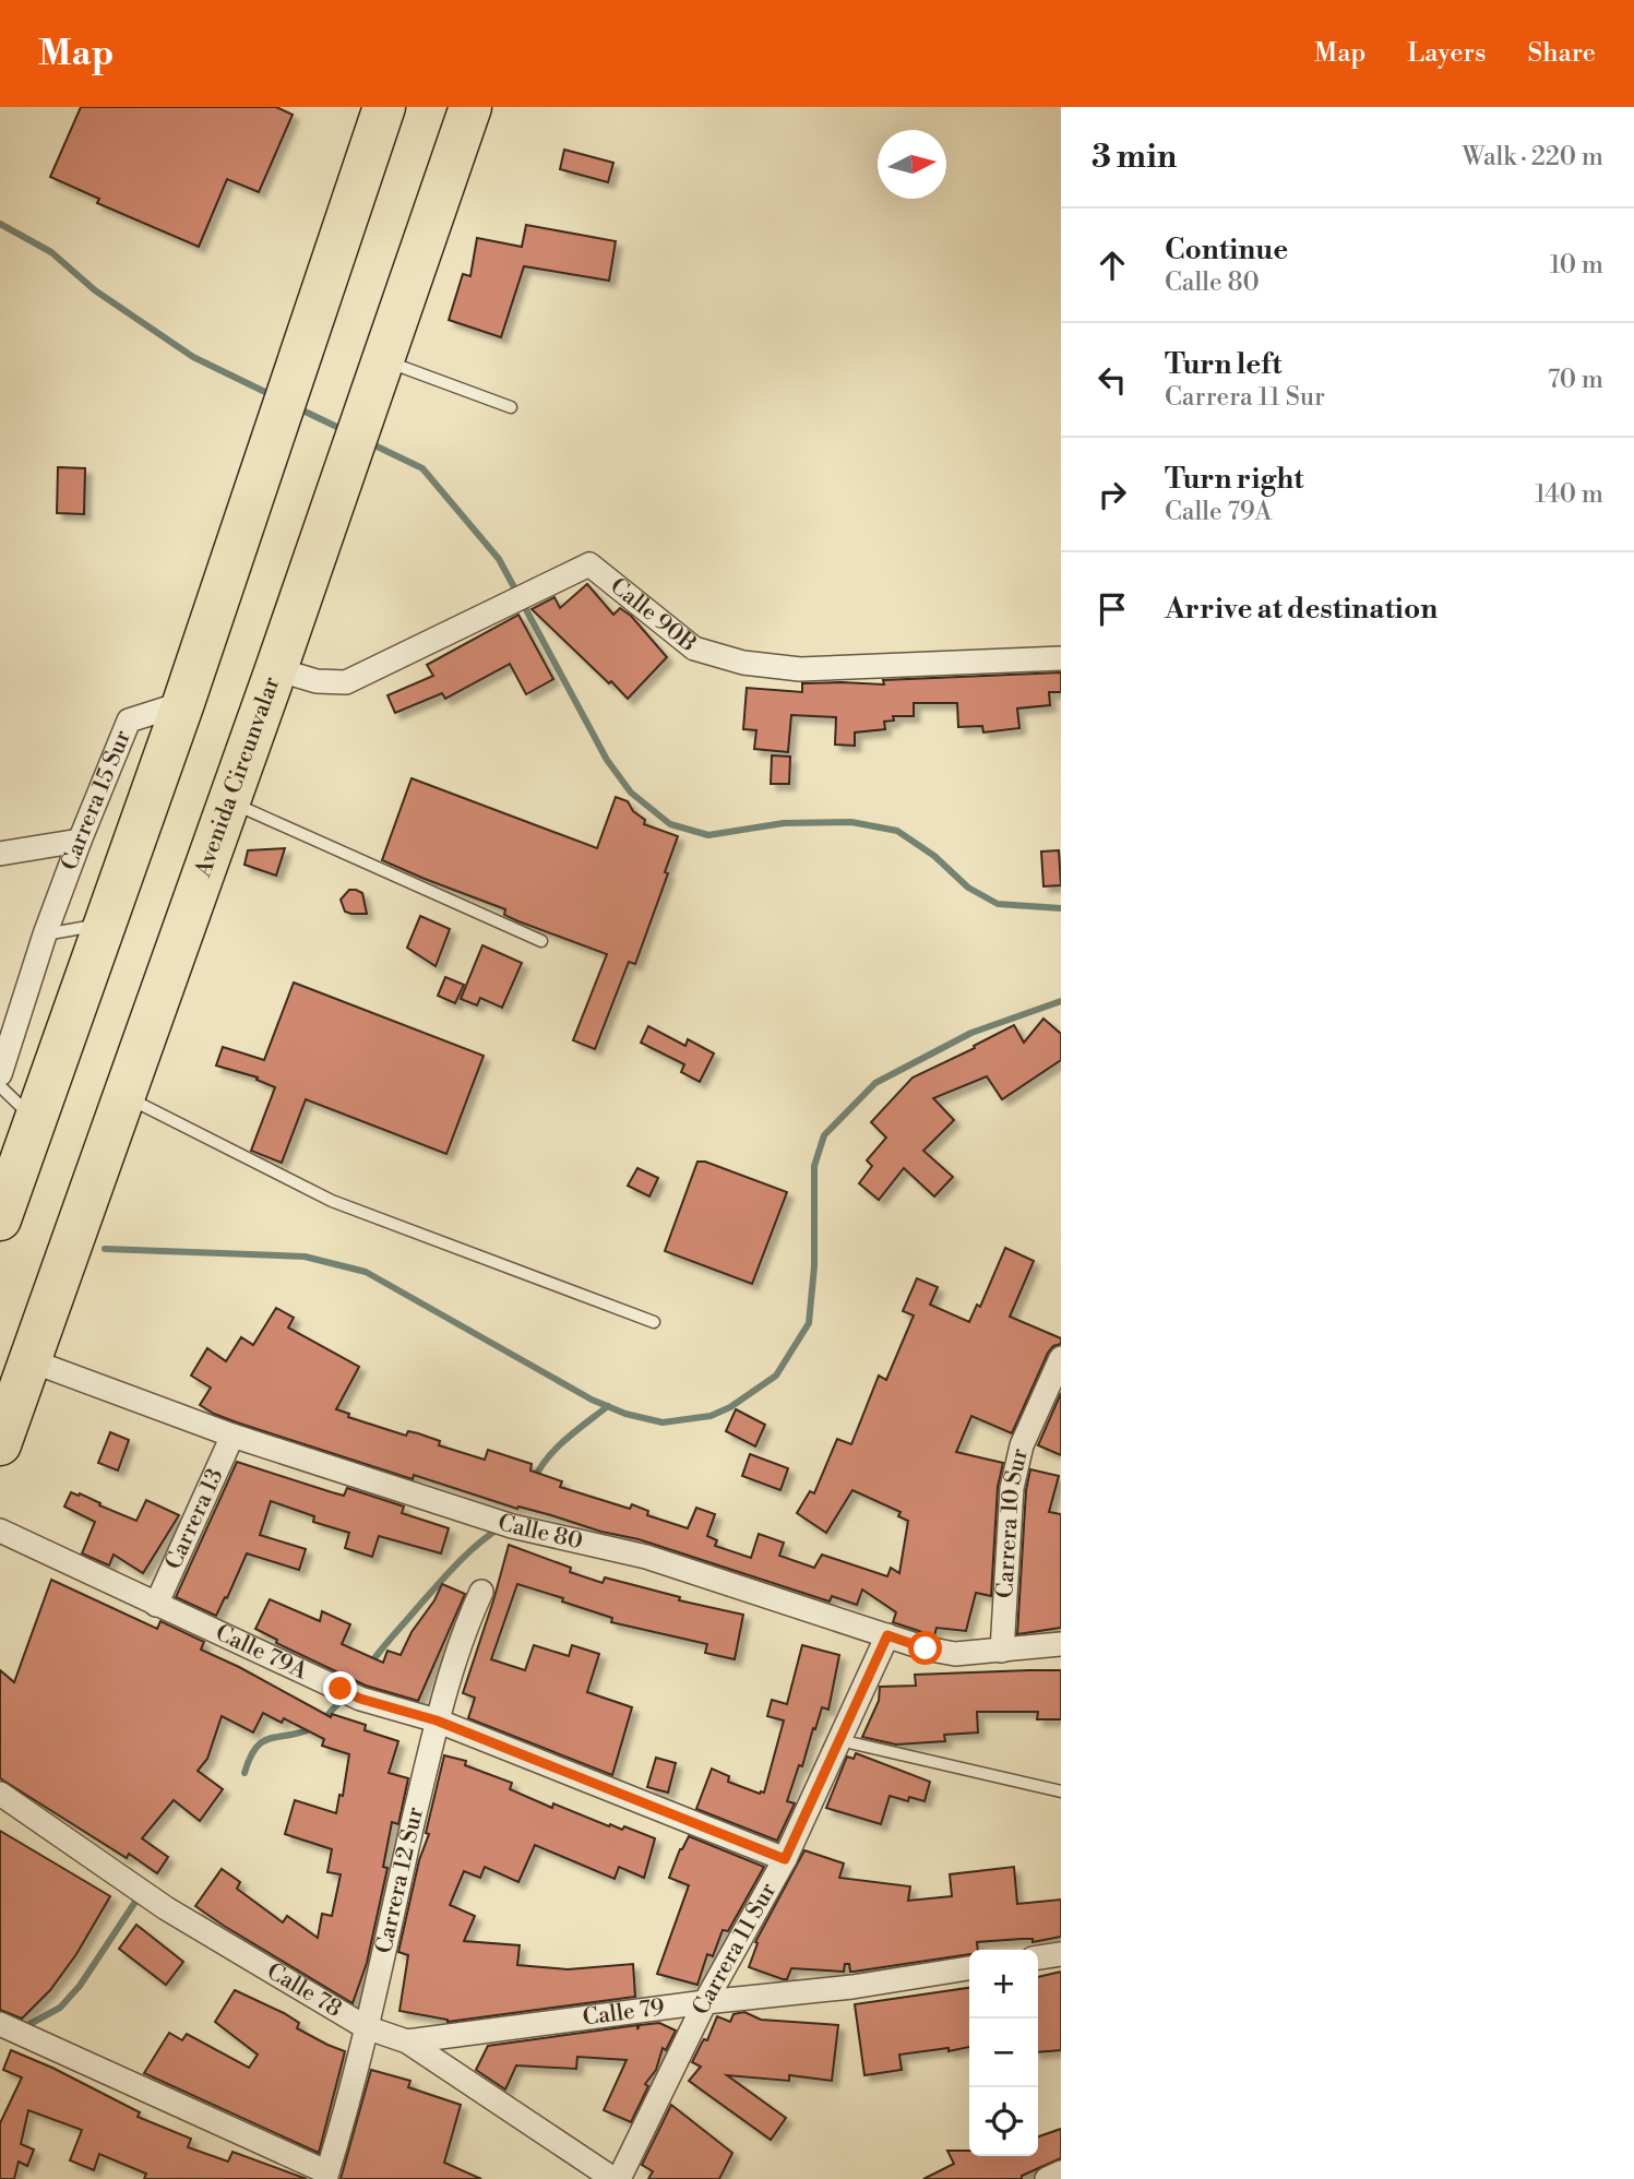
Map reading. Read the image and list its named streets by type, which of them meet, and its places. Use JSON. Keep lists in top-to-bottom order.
{
  "streets": {
    "highway": ["Avenida Circunvalar"],
    "street": [
      "Calle 90B",
      "Carrera 15 Sur",
      "Carrera 13",
      "Carrera 10 Sur",
      "Calle 80",
      "Calle 79A",
      "Carrera 12 Sur",
      "Carrera 11 Sur",
      "Calle 78",
      "Calle 79"
    ]
  },
  "crossings": [
    ["Calle 90B", "Avenida Circunvalar"],
    ["Avenida Circunvalar", "Calle 80"],
    ["Carrera 13", "Calle 80"],
    ["Carrera 13", "Calle 79A"],
    ["Carrera 10 Sur", "Calle 80"],
    ["Calle 80", "Carrera 11 Sur"],
    ["Calle 79A", "Carrera 12 Sur"],
    ["Calle 79A", "Carrera 11 Sur"],
    ["Carrera 12 Sur", "Calle 78"],
    ["Carrera 11 Sur", "Calle 78"],
    ["Carrera 11 Sur", "Calle 79"],
    ["Calle 78", "Calle 79"]
  ],
  "north": "right",
  "page": {
    "header": "Map",
    "nav": ["Map", "Layers", "Share"],
    "heading": ["3 min", "Walk · 220 m"],
    "list": [
      ["Continue", "Calle 80", "10 m"],
      ["Turn left", "Carrera 11 Sur", "70 m"],
      ["Turn right", "Calle 79A", "140 m"],
      "Arrive at destination"
    ],
    "map_buttons": ["+", "−"]
  }
}
